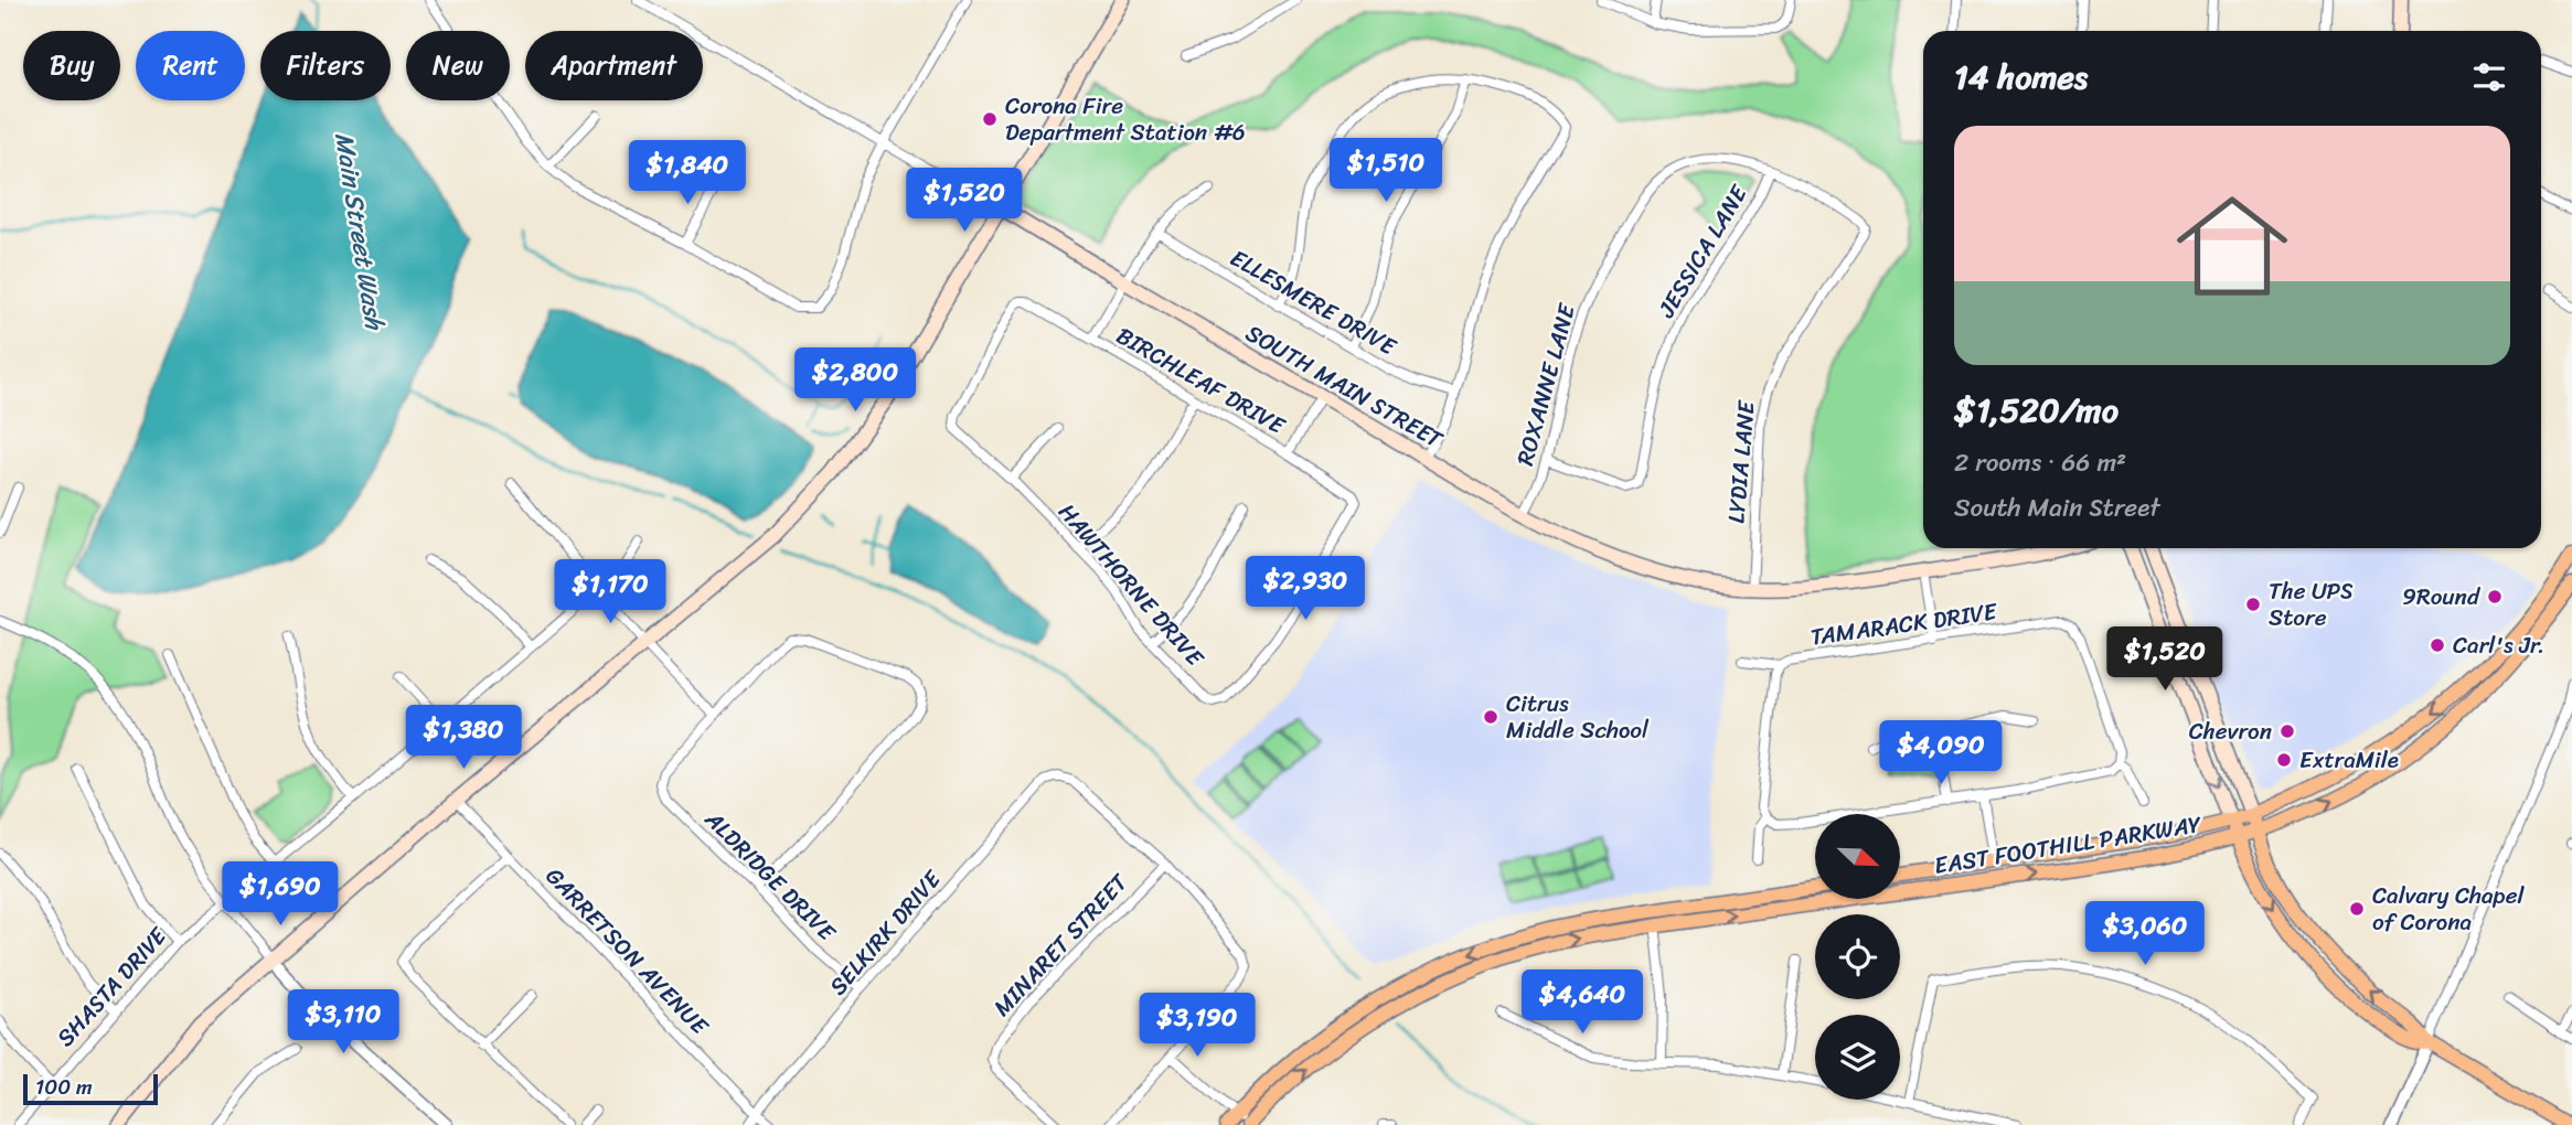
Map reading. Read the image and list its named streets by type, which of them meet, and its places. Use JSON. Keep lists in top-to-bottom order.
{
  "streets": {
    "main road": ["SOUTH MAIN STREET", "EAST FOOTHILL PARKWAY"],
    "street": [
      "JESSICA LANE",
      "ELLESMERE DRIVE",
      "BIRCHLEAF DRIVE",
      "ROXANNE LANE",
      "LYDIA LANE",
      "HAWTHORNE DRIVE",
      "TAMARACK DRIVE",
      "ALDRIDGE DRIVE",
      "SELKIRK DRIVE",
      "MINARET STREET",
      "GARRETSON AVENUE",
      "SHASTA DRIVE"
    ]
  },
  "crossings": [
    ["JESSICA LANE", "ROXANNE LANE"],
    ["JESSICA LANE", "LYDIA LANE"],
    ["BIRCHLEAF DRIVE", "HAWTHORNE DRIVE"],
    ["ROXANNE LANE", "SOUTH MAIN STREET"],
    ["ROXANNE LANE", "LYDIA LANE"],
    ["SOUTH MAIN STREET", "LYDIA LANE"],
    ["ALDRIDGE DRIVE", "SELKIRK DRIVE"],
    ["SELKIRK DRIVE", "MINARET STREET"],
    ["SELKIRK DRIVE", "GARRETSON AVENUE"]
  ],
  "water": ["Main Street Wash"],
  "places": [
    "Corona Fire Department Station #6",
    "9Round",
    "The UPS Store",
    "Carl's Jr.",
    "Citrus Middle School",
    "Chevron",
    "ExtraMile",
    "Calvary Chapel of Corona"
  ],
  "scale_bar": "100 m",
  "north": "bottom right",
  "page": {
    "chip": [
      "Buy",
      "Rent",
      "Filters",
      "New",
      "Apartment"
    ],
    "heading": "14 homes",
    "list": [
      {
        "name": "$1,520/mo",
        "note": "2 rooms · 66 m² · South Main Street"
      }
    ],
    "price": [
      "$1,510",
      "$1,840",
      "$1,520",
      "$2,800",
      "$2,930",
      "$1,170",
      "$1,520",
      "$1,380",
      "$4,090",
      "$1,690",
      "$3,060",
      "$4,640",
      "$3,110",
      "$3,190"
    ],
    "scale": "100 m"
  }
}
